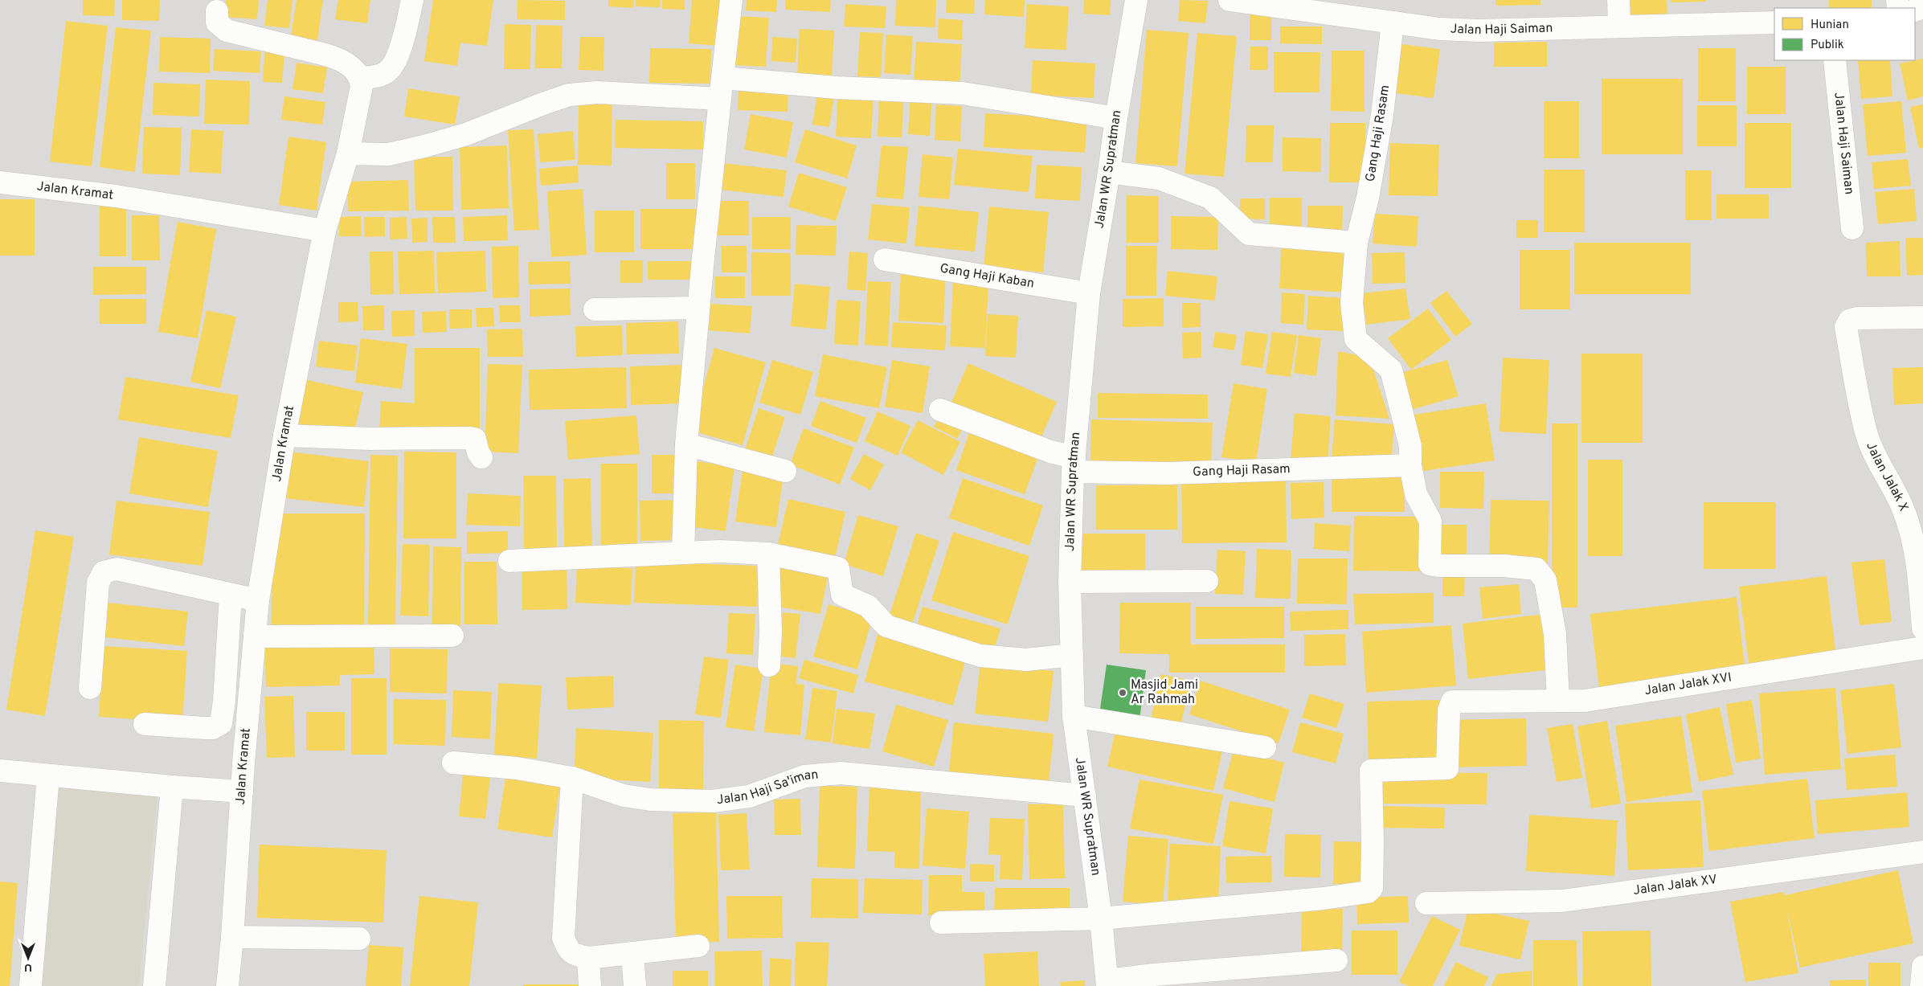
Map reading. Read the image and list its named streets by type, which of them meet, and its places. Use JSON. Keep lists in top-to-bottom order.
{
  "streets": {
    "street": [
      "Jalan Haji Saiman",
      "Gang Haji Rasam",
      "Jalan WR Supratman",
      "Jalan Kramat",
      "Gang Haji Kaban",
      "Jalan Jalak X",
      "Jalan Jalak XVI",
      "Jalan Haji Sa'iman",
      "Jalan Jalak XV"
    ]
  },
  "crossings": [
    ["Jalan Haji Saiman", "Gang Haji Rasam"],
    ["Gang Haji Rasam", "Jalan WR Supratman"],
    ["Gang Haji Rasam", "Jalan Jalak XVI"],
    ["Jalan WR Supratman", "Gang Haji Kaban"],
    ["Jalan WR Supratman", "Jalan Jalak XVI"],
    ["Jalan WR Supratman", "Jalan Haji Sa'iman"]
  ],
  "places": ["Masjid Jami Ar Rahmah"],
  "legend": ["Hunian", "Publik"],
  "north": "bottom"
}
